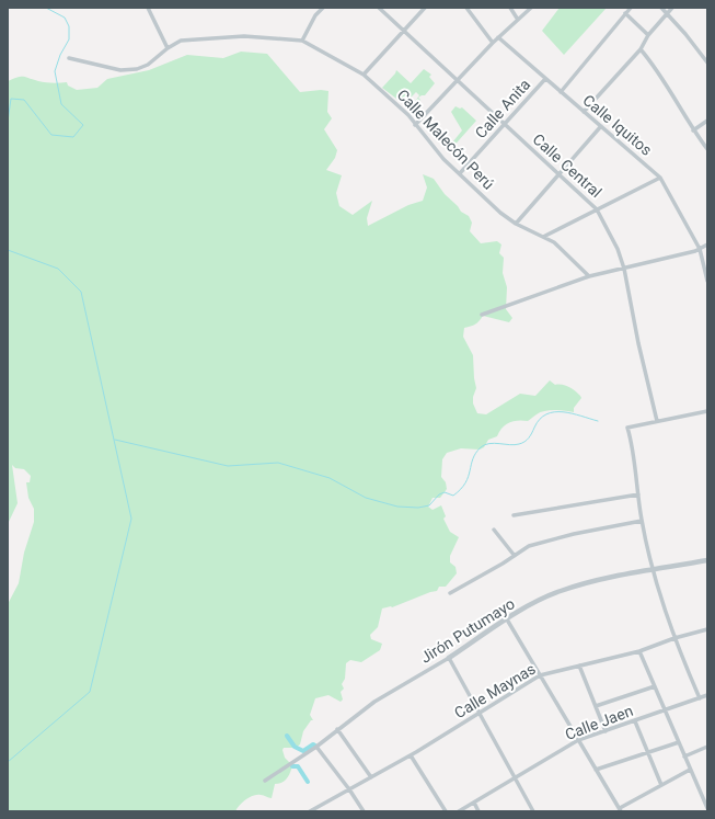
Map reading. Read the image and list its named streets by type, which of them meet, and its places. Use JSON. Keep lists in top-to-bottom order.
{
  "streets": {
    "street": [
      "Calle Anita",
      "Calle Iquitos",
      "Calle Malecón Perú",
      "Calle Central",
      "Jirón Putumayo",
      "Calle Maynas",
      "Calle Jaen"
    ]
  },
  "crossings": [
    ["Calle Anita", "Calle Iquitos"],
    ["Calle Anita", "Calle Malecón Perú"],
    ["Calle Anita", "Calle Central"]
  ]
}
